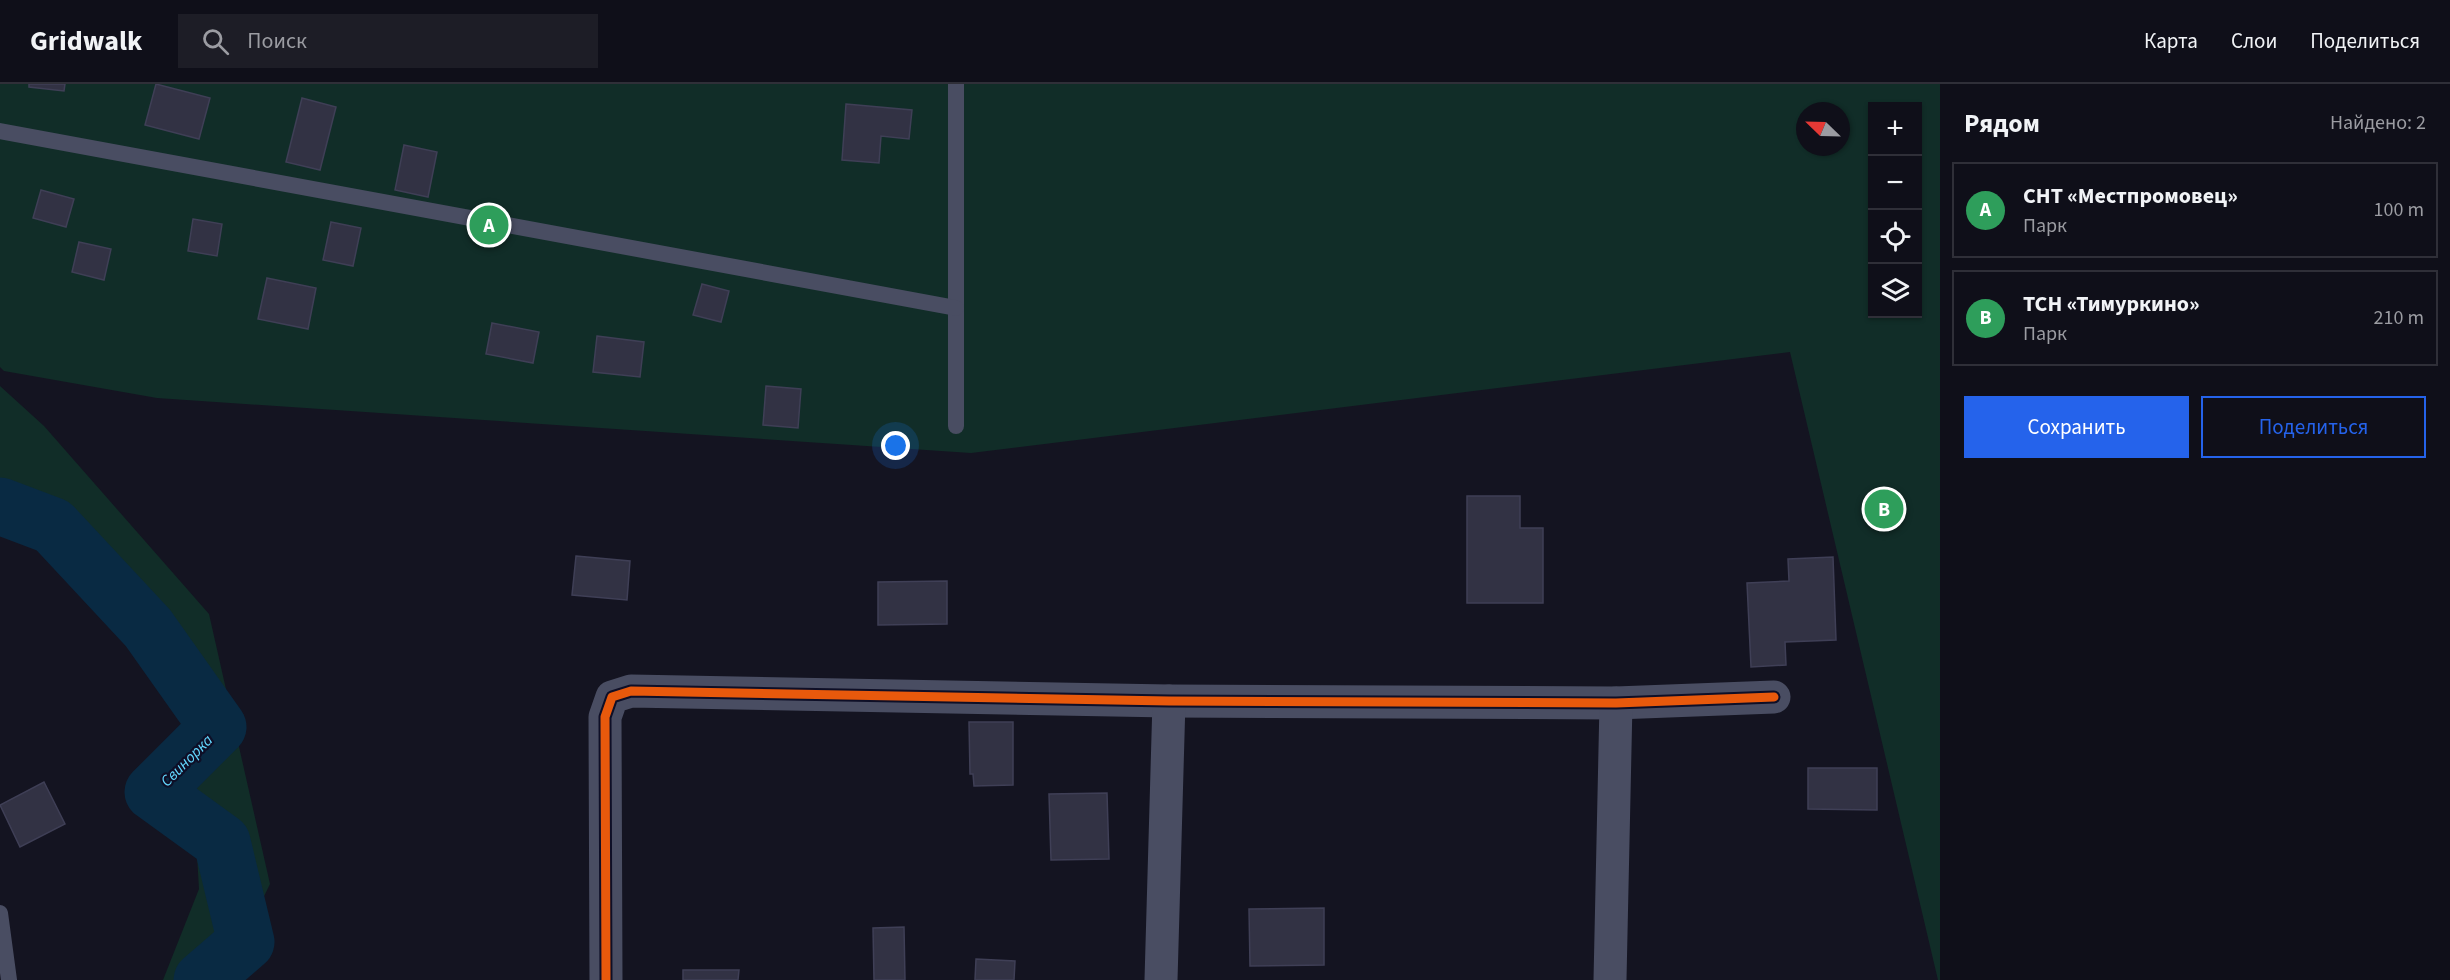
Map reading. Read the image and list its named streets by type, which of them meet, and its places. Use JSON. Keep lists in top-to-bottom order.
{
  "water": ["Свинорка"],
  "north": "top left",
  "page": {
    "header": "Gridwalk",
    "search": "Поиск",
    "nav": ["Карта", "Слои", "Поделиться"],
    "heading": ["Рядом", "Найдено: 2"],
    "map_buttons": ["+", "−"],
    "list": [
      {
        "mark": "A",
        "name": "СНТ «Местпромовец»",
        "note": "Парк",
        "value": "100 m"
      },
      {
        "mark": "B",
        "name": "ТСН «Тимуркино»",
        "note": "Парк",
        "value": "210 m"
      }
    ],
    "pins": ["A", "B"],
    "buttons": ["Сохранить", "Поделиться"]
  }
}
